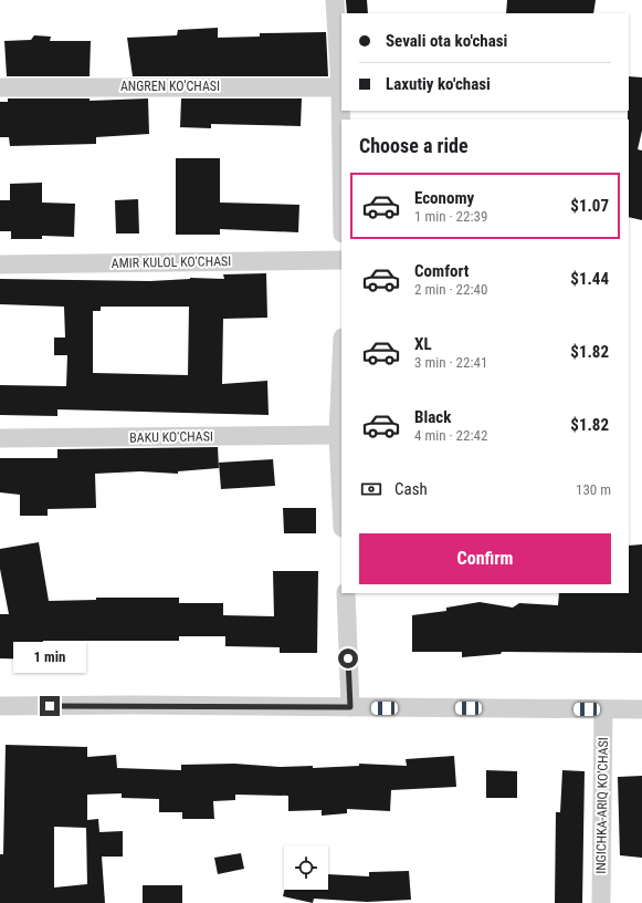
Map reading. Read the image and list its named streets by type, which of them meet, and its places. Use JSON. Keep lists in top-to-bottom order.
{
  "streets": {
    "street": [
      "ANGREN KO'CHASI",
      "AMIR KULOL KO'CHASI",
      "BAKU KO'CHASI",
      "INGICHKA-ARIQ KO'CHASI"
    ]
  },
  "page": {
    "banner": ["Sevali ota ko'chasi", "Laxutiy ko'chasi"],
    "heading": "Choose a ride",
    "list": [
      {
        "name": "Economy",
        "note": "1 min · 22:39",
        "value": "$1.07"
      },
      {
        "name": "Comfort",
        "note": "2 min · 22:40",
        "value": "$1.44"
      },
      {
        "name": "XL",
        "note": "3 min · 22:41",
        "value": "$1.82"
      },
      {
        "name": "Black",
        "note": "4 min · 22:42",
        "value": "$1.82"
      }
    ],
    "pay": ["Cash", "130 m"],
    "buttons": "Confirm",
    "bubble": "1 min"
  }
}
